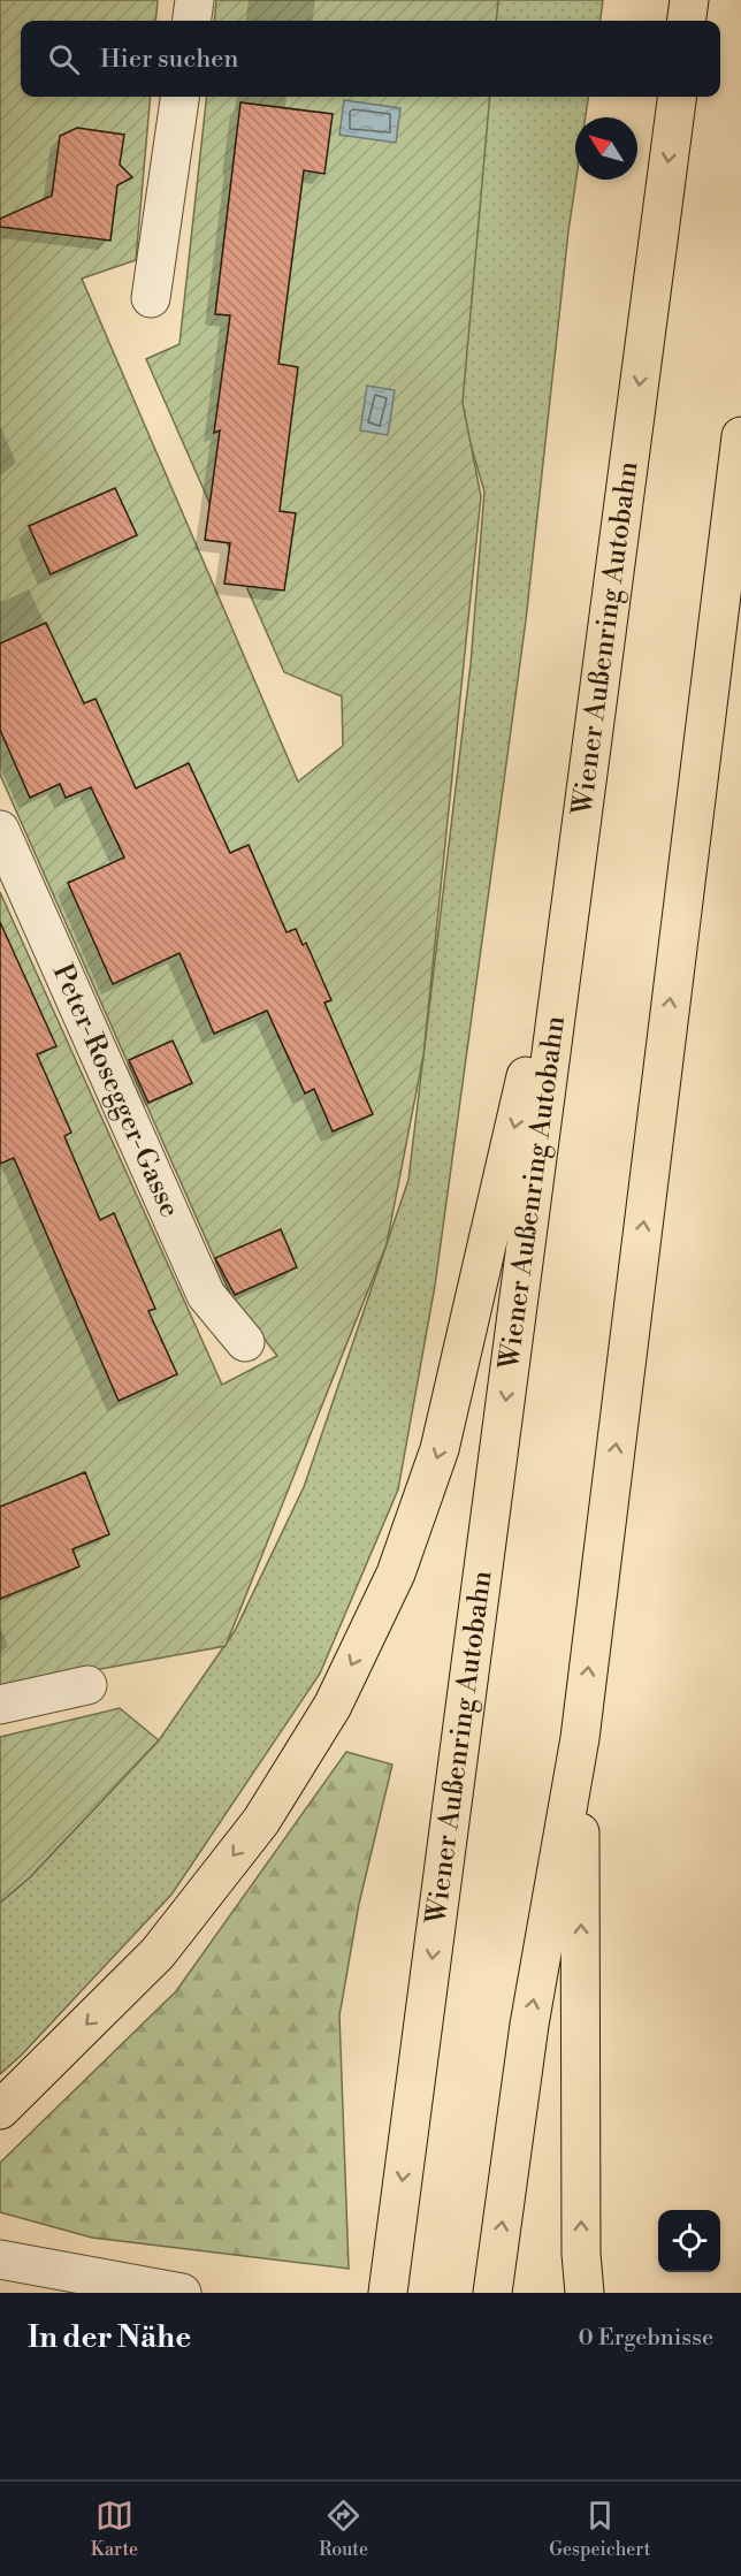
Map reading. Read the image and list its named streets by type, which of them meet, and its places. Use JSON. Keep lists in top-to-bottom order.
{
  "streets": {
    "highway": ["Wiener Außenring Autobahn"],
    "street": ["Peter-Rosegger-Gasse"]
  },
  "north": "top left",
  "page": {
    "search": "Hier suchen",
    "heading": ["In der Nähe", "0 Ergebnisse"],
    "nav": ["Karte", "Route", "Gespeichert"]
  }
}
